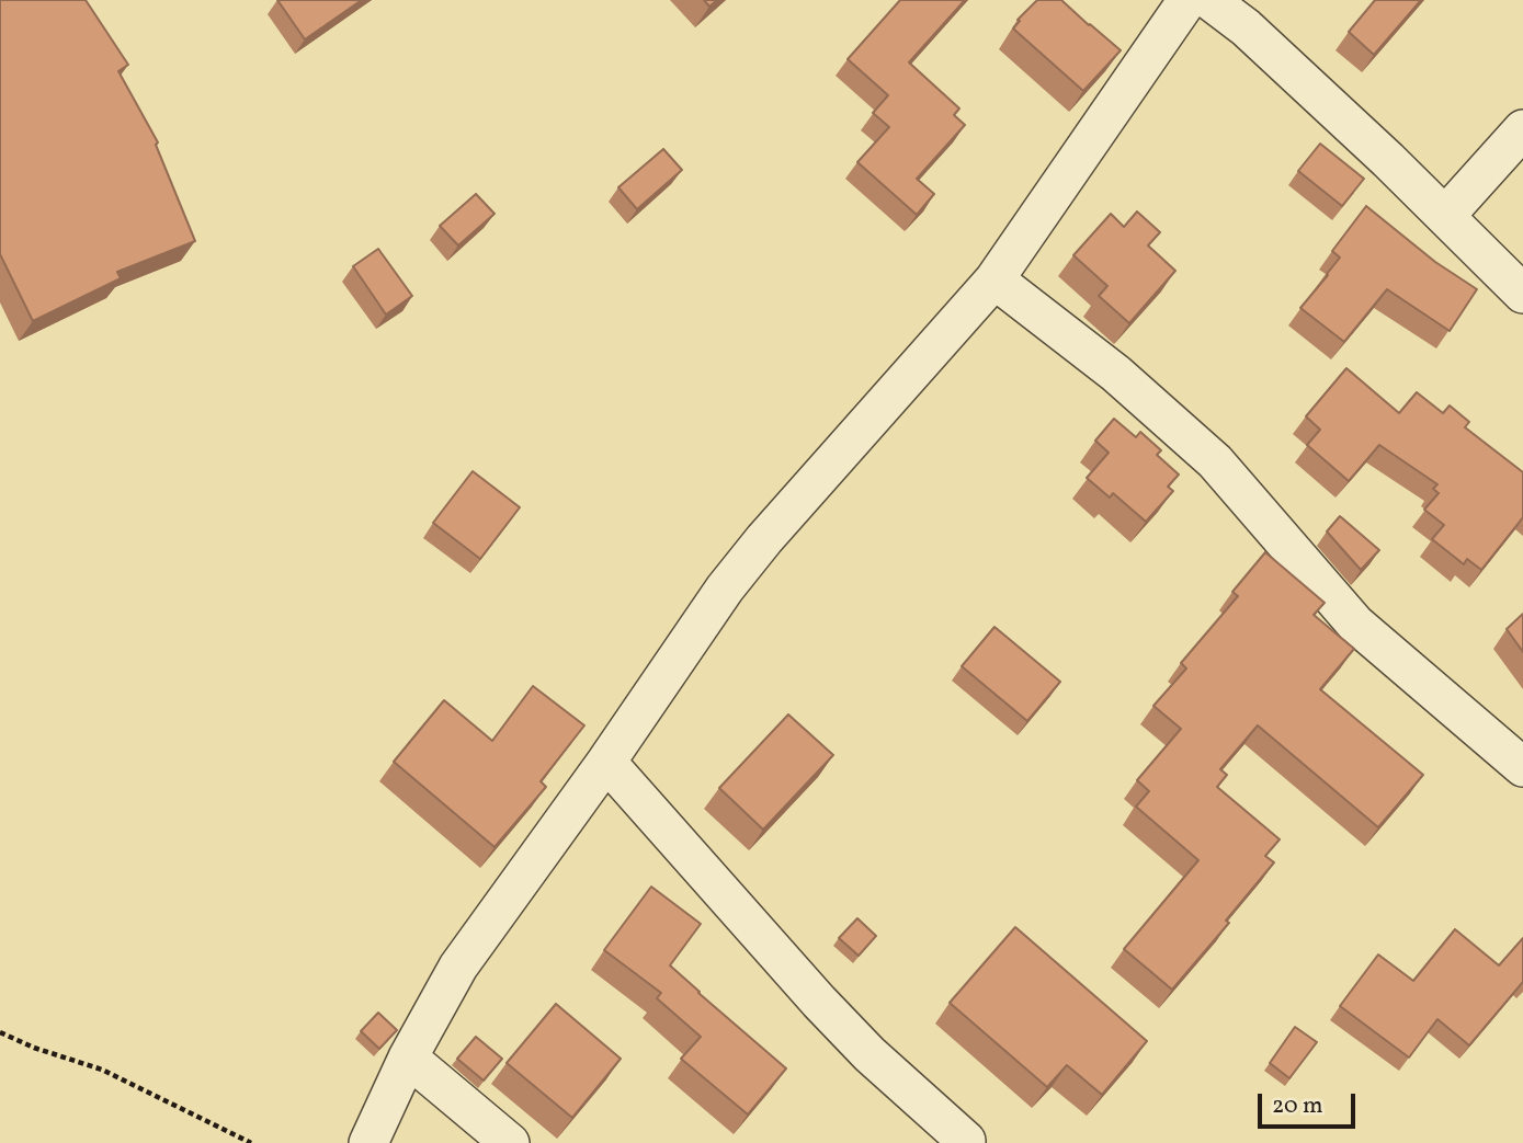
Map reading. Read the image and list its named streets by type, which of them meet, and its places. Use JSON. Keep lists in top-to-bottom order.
{
  "scale_bar": "20 m"
}
